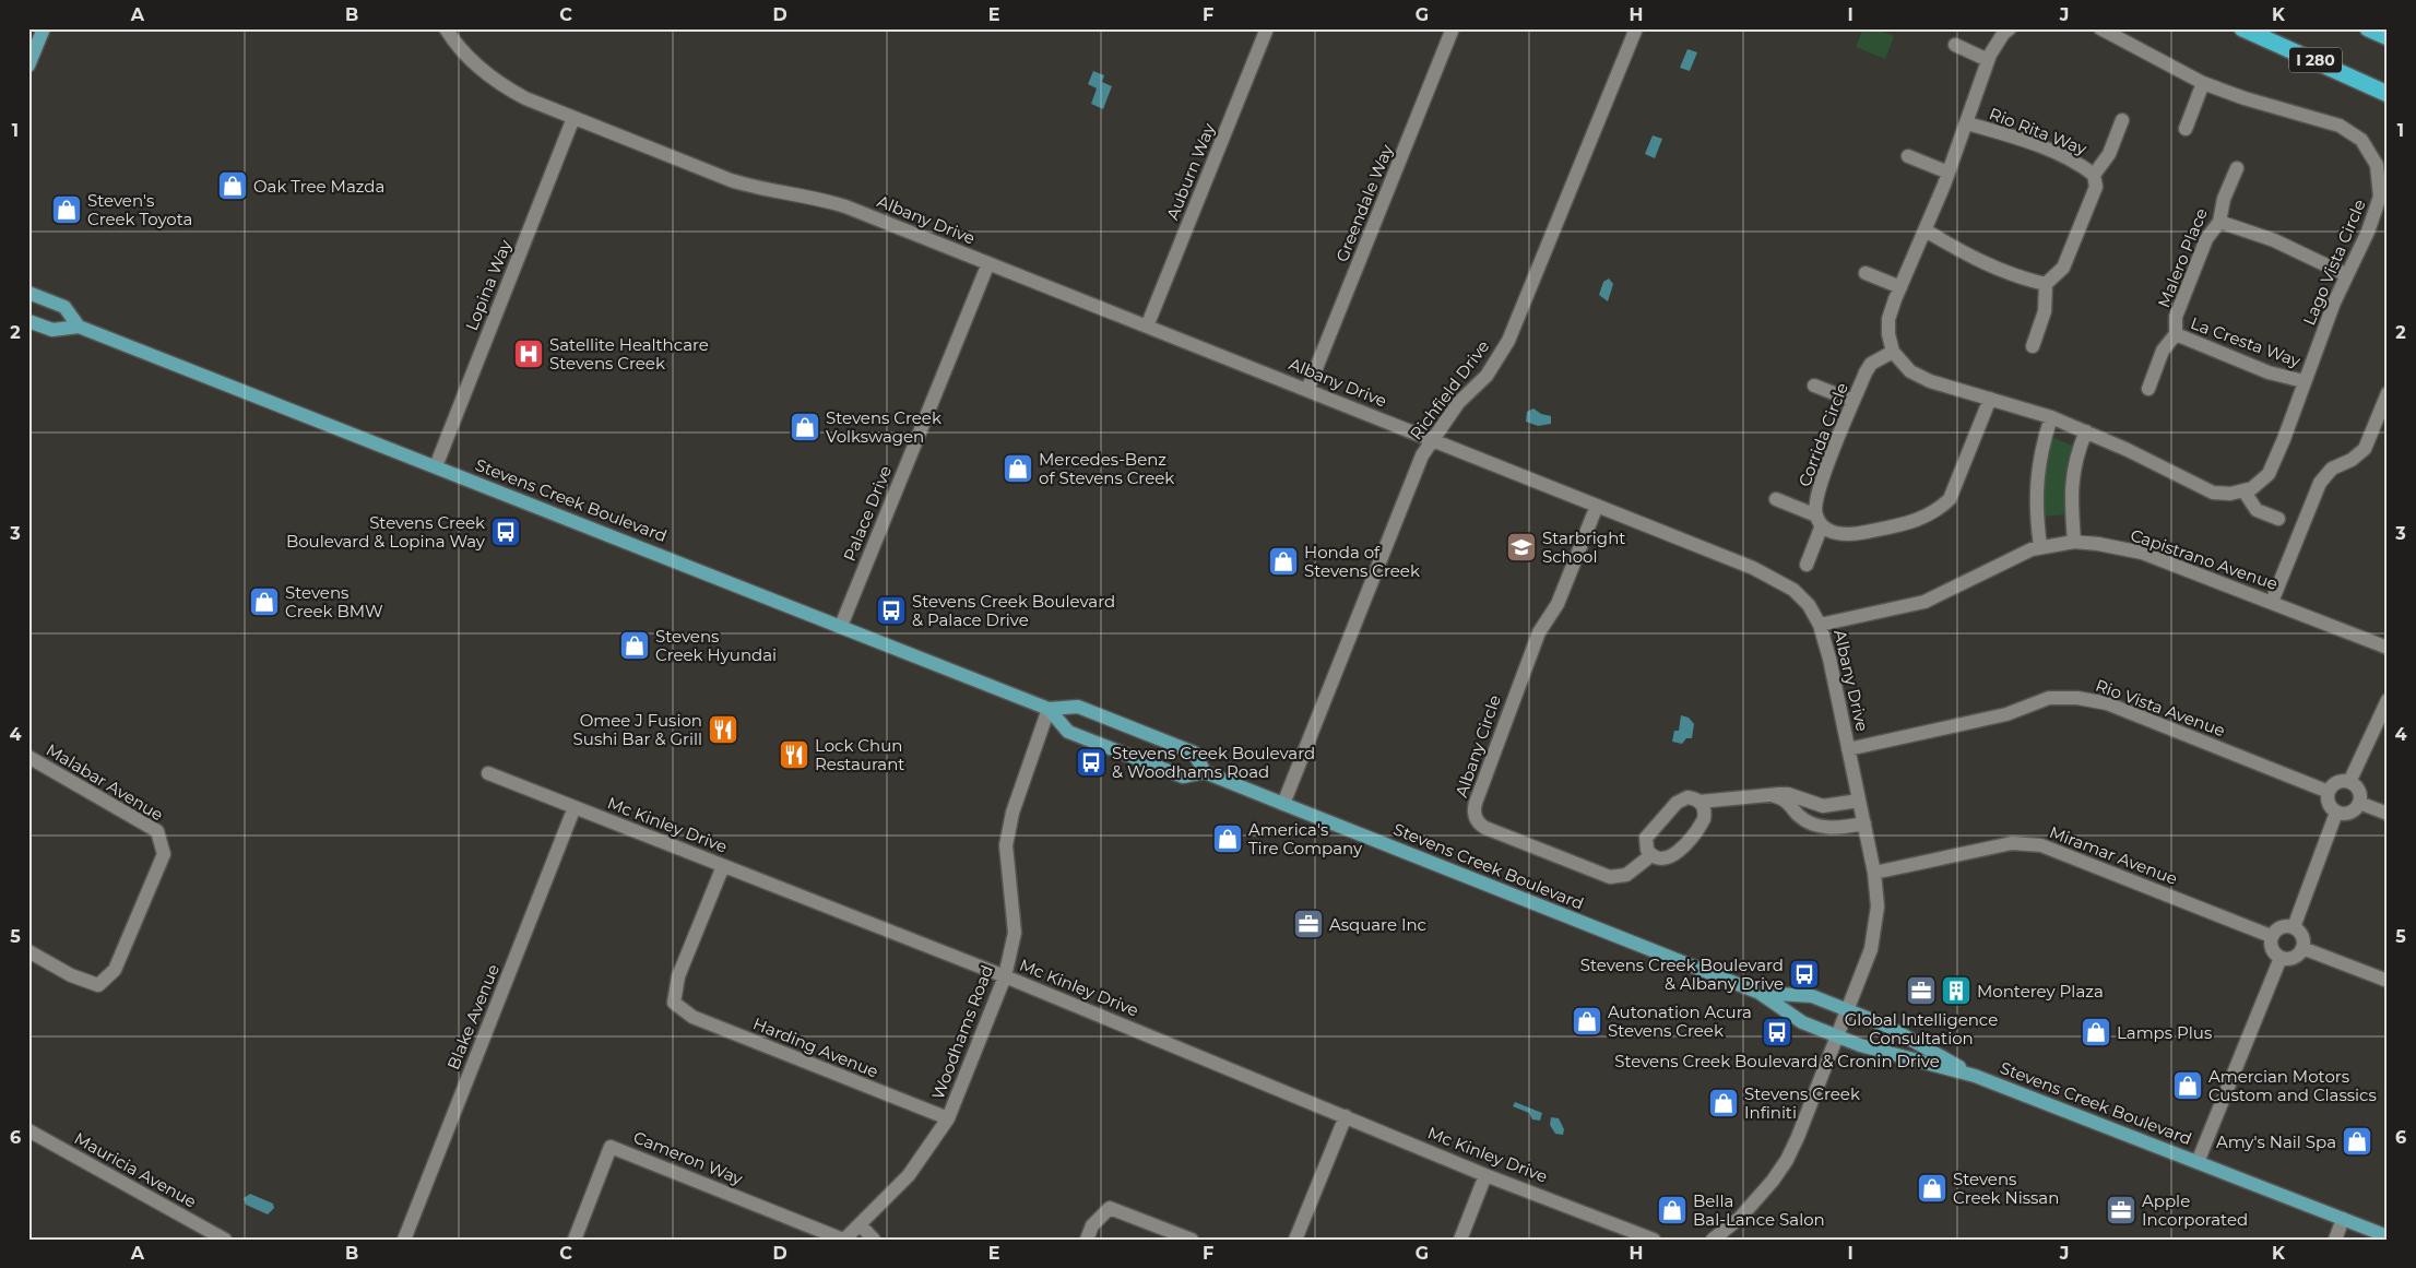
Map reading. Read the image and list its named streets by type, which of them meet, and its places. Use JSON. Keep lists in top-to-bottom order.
{
  "streets": {
    "highway": ["I 280"],
    "main road": ["Stevens Creek Boulevard"],
    "street": [
      "Rio Rita Way",
      "Auburn Way",
      "Greendale Way",
      "Albany Drive",
      "Malero Place",
      "Lago Vista Circle",
      "Lopina Way",
      "La Cresta Way",
      "Richfield Drive",
      "Corrida Circle",
      "Palace Drive",
      "Capistrano Avenue",
      "Rio Vista Avenue",
      "Albany Circle",
      "Malabar Avenue",
      "Mc Kinley Drive",
      "Miramar Avenue",
      "Blake Avenue",
      "Woodhams Road",
      "Harding Avenue",
      "Cameron Way",
      "Mauricia Avenue"
    ]
  },
  "crossings": [
    ["Auburn Way", "Albany Drive"],
    ["Greendale Way", "Albany Drive"],
    ["Albany Drive", "Lopina Way"],
    ["Albany Drive", "Richfield Drive"],
    ["Albany Drive", "Stevens Creek Boulevard"],
    ["Albany Drive", "Palace Drive"],
    ["Albany Drive", "Capistrano Avenue"],
    ["Albany Drive", "Rio Vista Avenue"],
    ["Albany Drive", "Albany Circle"],
    ["Albany Drive", "Miramar Avenue"],
    ["Malero Place", "La Cresta Way"],
    ["Lago Vista Circle", "La Cresta Way"],
    ["Lago Vista Circle", "Corrida Circle"],
    ["Lopina Way", "Stevens Creek Boulevard"],
    ["Richfield Drive", "Stevens Creek Boulevard"],
    ["Stevens Creek Boulevard", "Palace Drive"],
    ["Stevens Creek Boulevard", "Woodhams Road"],
    ["Mc Kinley Drive", "Blake Avenue"],
    ["Mc Kinley Drive", "Woodhams Road"],
    ["Mc Kinley Drive", "Harding Avenue"],
    ["Woodhams Road", "Harding Avenue"],
    ["Woodhams Road", "Cameron Way"]
  ],
  "places": {
    "shop": [
      "Oak Tree Mazda",
      "Steven's Creek Toyota",
      "Stevens Creek Volkswagen",
      "Mercedes-Benz of Stevens Creek",
      "Honda of Stevens Creek",
      "Stevens Creek BMW",
      "Stevens Creek Hyundai",
      "America's Tire Company",
      "Autonation Acura Stevens Creek",
      "Lamps Plus",
      "Amercian Motors Custom and Classics",
      "Stevens Creek Infiniti",
      "Amy's Nail Spa",
      "Stevens Creek Nissan",
      "Bella Bal-Lance Salon"
    ],
    "hospital": ["Satellite Healthcare Stevens Creek"],
    "bus stop": [
      "Stevens Creek Boulevard & Lopina Way",
      "Stevens Creek Boulevard & Palace Drive",
      "Stevens Creek Boulevard & Woodhams Road",
      "Stevens Creek Boulevard & Albany Drive",
      "Stevens Creek Boulevard & Cronin Drive"
    ],
    "school or university": ["Starbright School"],
    "restaurant": ["Omee J Fusion Sushi Bar & Grill", "Lock Chun Restaurant"],
    "office": ["Asquare Inc", "Global Intelligence Consultation", "Apple Incorporated"],
    "building": ["Monterey Plaza"]
  },
  "grid": {
    "columns": [
      "A",
      "B",
      "C",
      "D",
      "E",
      "F",
      "G",
      "H",
      "I",
      "J",
      "K"
    ],
    "rows": [
      "1",
      "2",
      "3",
      "4",
      "5",
      "6"
    ]
  }
}
